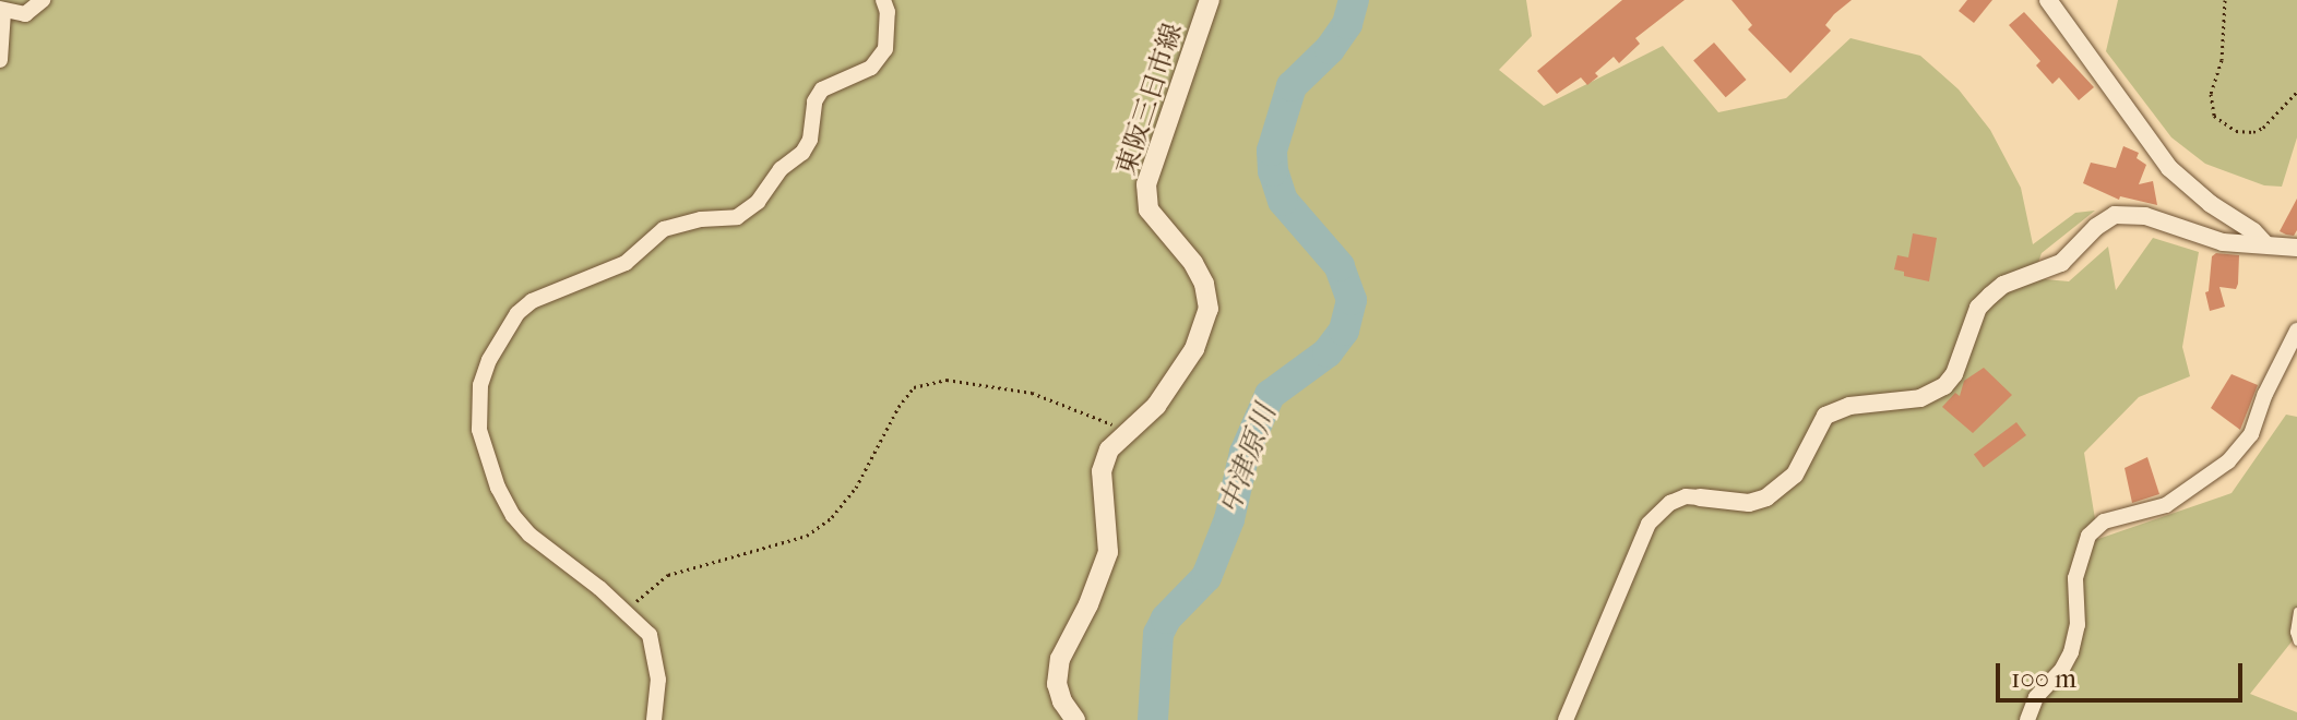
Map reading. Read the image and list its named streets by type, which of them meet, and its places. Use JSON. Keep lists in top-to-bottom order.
{
  "streets": {
    "main road": ["東阪三日市線"]
  },
  "water": ["中津原川"],
  "scale_bar": "100 m"
}
